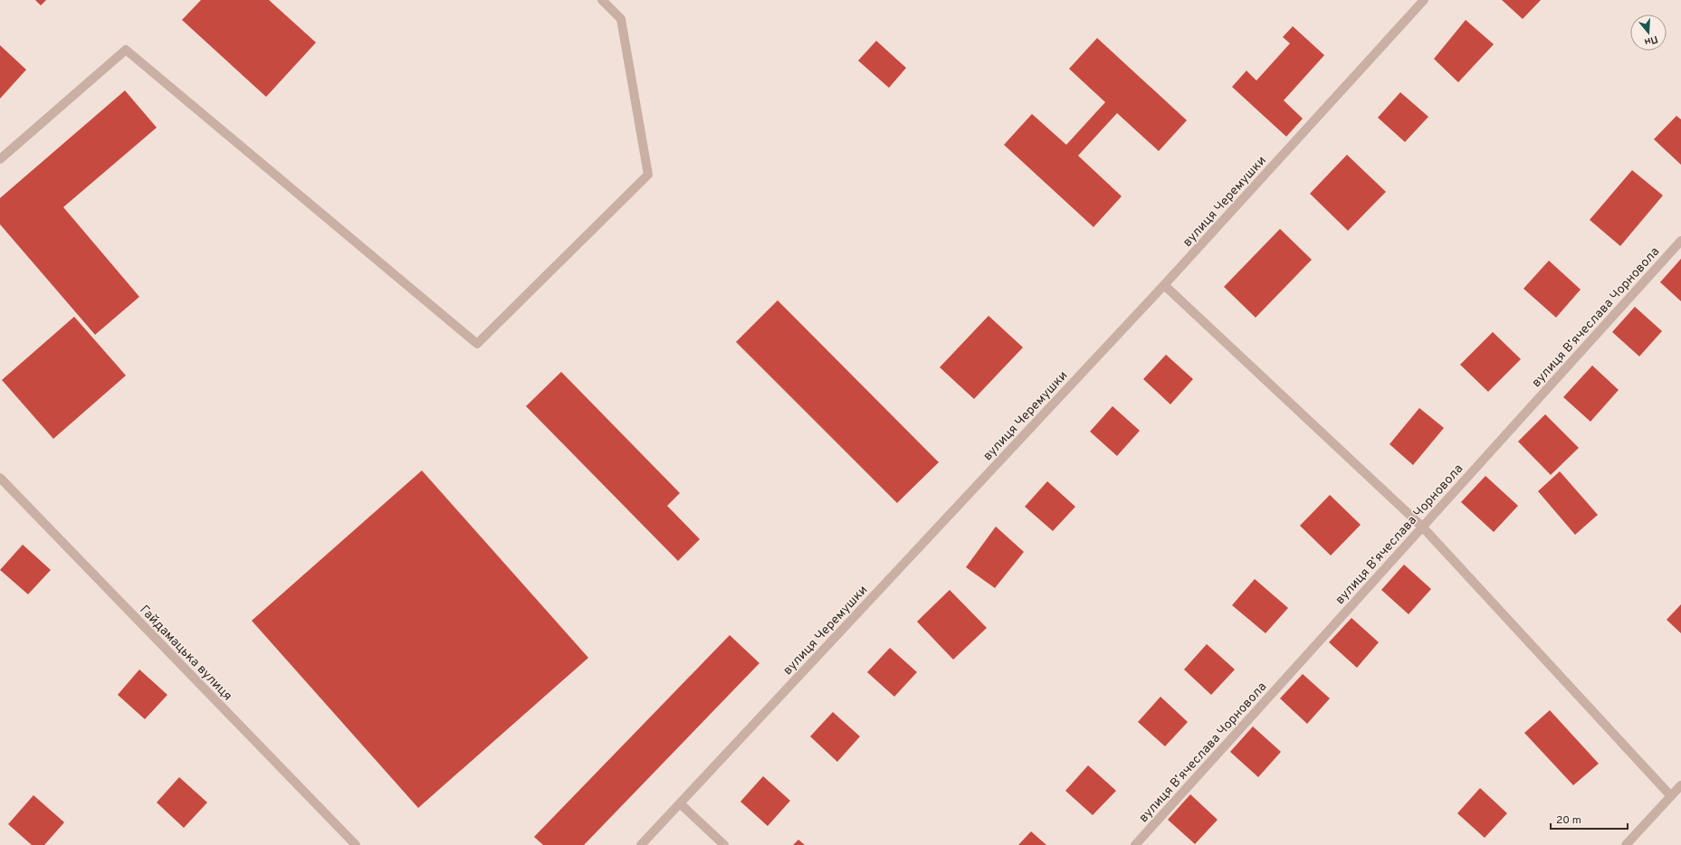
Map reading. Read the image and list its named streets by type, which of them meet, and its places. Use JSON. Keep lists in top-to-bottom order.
{
  "streets": {
    "street": ["вулиця Черемушки", "вулиця Вʼячеслава Чорновола", "Гайдамацька вулиця"]
  },
  "scale_bar": "20 m",
  "north": "bottom"
}
